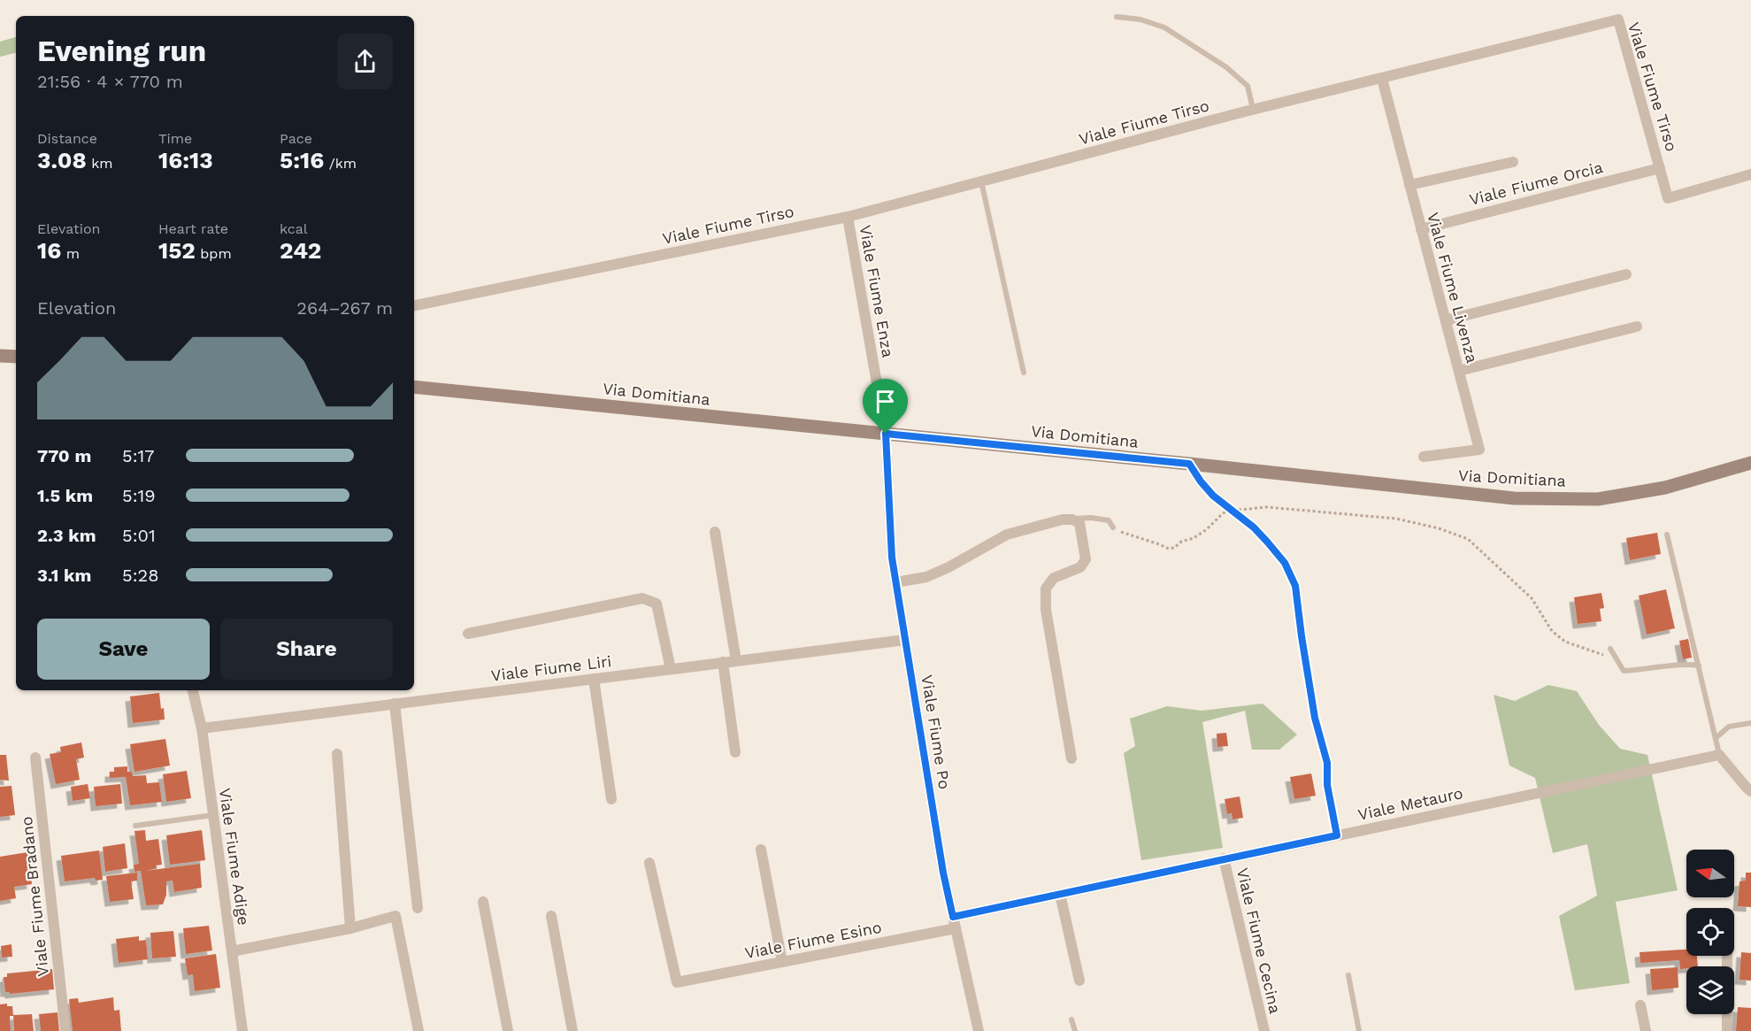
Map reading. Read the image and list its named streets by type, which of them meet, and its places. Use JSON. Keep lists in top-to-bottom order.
{
  "streets": {
    "street": [
      "Viale Fiume Tirso",
      "Viale Fiume Orcia",
      "Viale Fiume Livenza",
      "Viale Fiume Enza",
      "Via Domitiana",
      "Viale Fiume Liri",
      "Viale Fiume Po",
      "Viale Metauro",
      "Viale Fiume Adige",
      "Viale Fiume Bradano",
      "Viale Fiume Esino",
      "Viale Fiume Cecina"
    ]
  },
  "crossings": [
    ["Viale Fiume Tirso", "Viale Fiume Orcia"],
    ["Viale Fiume Tirso", "Viale Fiume Livenza"],
    ["Viale Fiume Tirso", "Viale Fiume Enza"],
    ["Viale Fiume Orcia", "Viale Fiume Livenza"],
    ["Viale Fiume Enza", "Via Domitiana"],
    ["Viale Fiume Enza", "Viale Fiume Po"],
    ["Via Domitiana", "Viale Fiume Po"],
    ["Viale Fiume Liri", "Viale Fiume Po"],
    ["Viale Fiume Liri", "Viale Fiume Adige"],
    ["Viale Fiume Po", "Viale Metauro"],
    ["Viale Fiume Po", "Viale Fiume Esino"],
    ["Viale Metauro", "Viale Fiume Cecina"]
  ],
  "north": "left",
  "page": {
    "heading": ["Evening run", "21:56 · 4 × 770 m"],
    "stats": [
      ["Distance", "3.08 km"],
      ["Time", "16:13"],
      ["Pace", "5:16 /km"],
      ["Elevation", "16 m"],
      ["Heart rate", "152 bpm"],
      ["kcal", "242"]
    ],
    "chart": ["Elevation", "264–267 m"],
    "list": [
      {
        "name": "770 m",
        "note": "5:17"
      },
      {
        "name": "1.5 km",
        "note": "5:19"
      },
      {
        "name": "2.3 km",
        "note": "5:01"
      },
      {
        "name": "3.1 km",
        "note": "5:28"
      }
    ],
    "buttons": ["Save", "Share"]
  }
}
